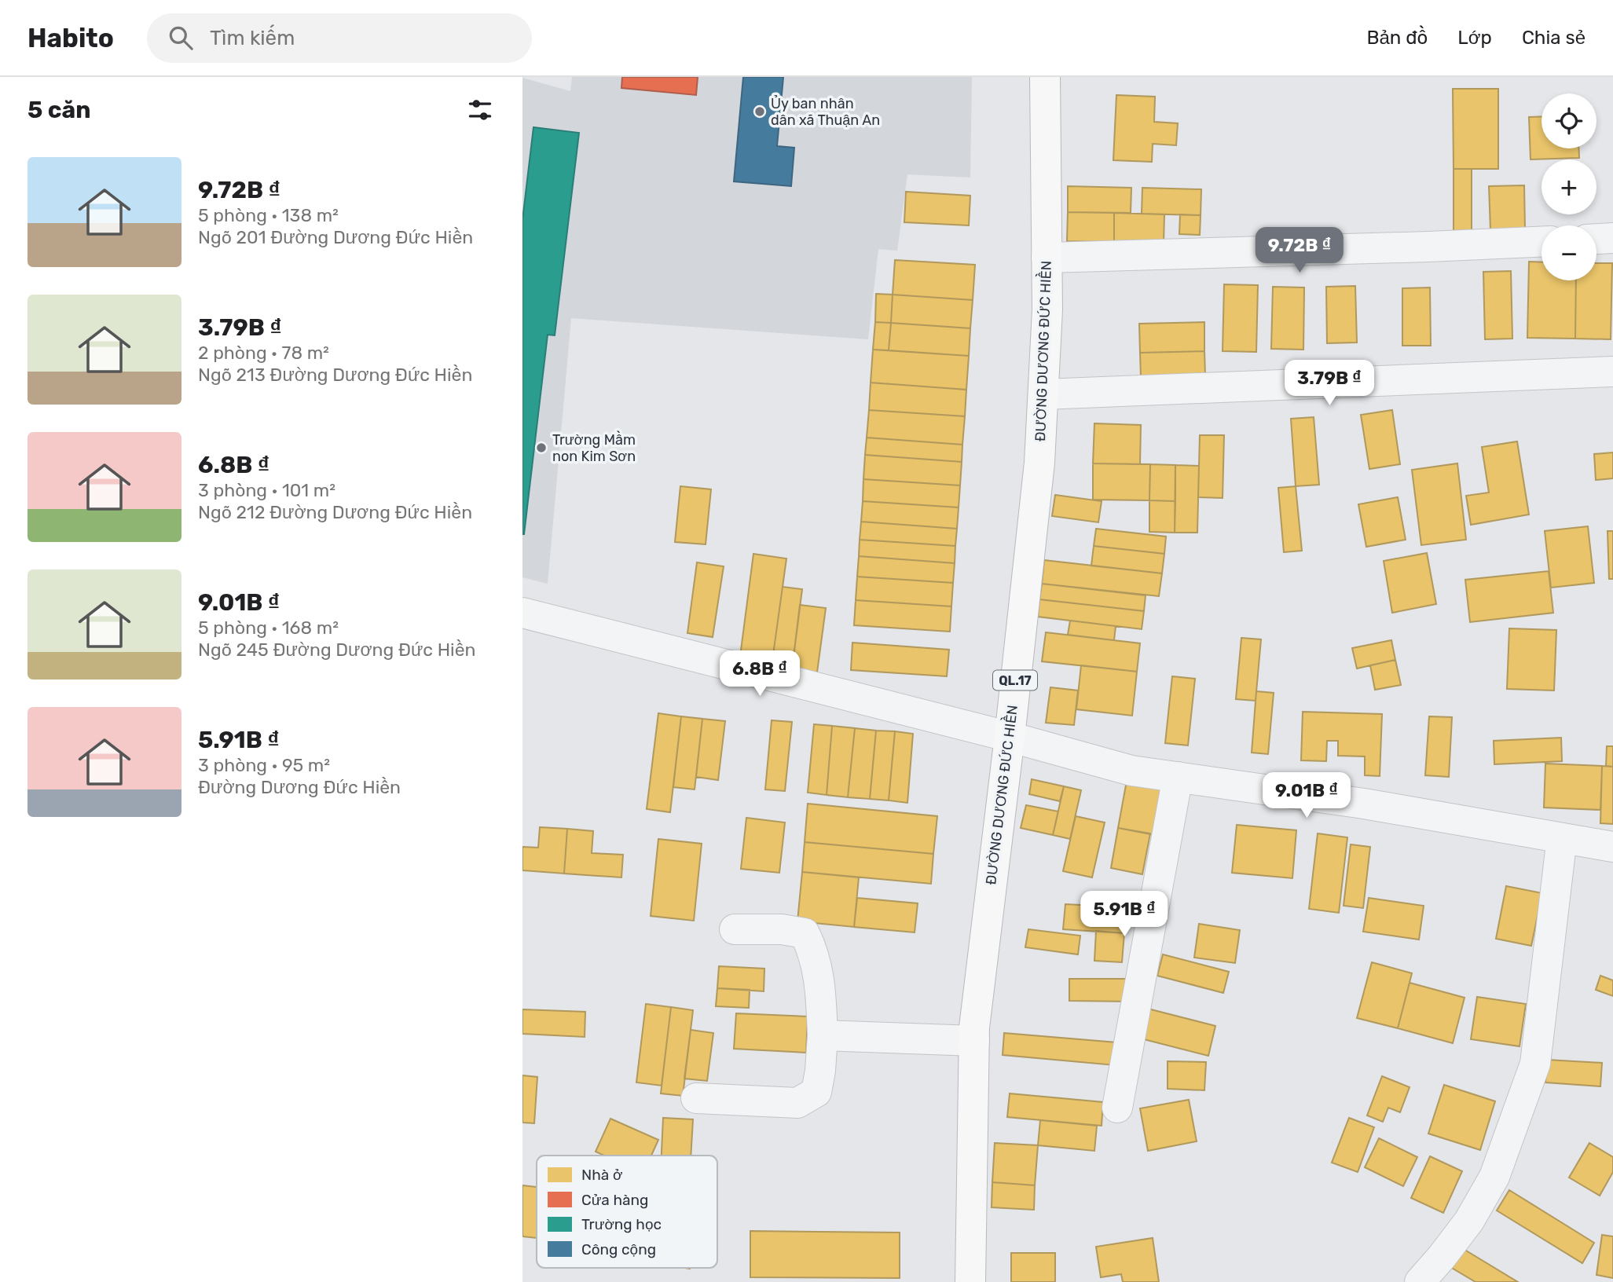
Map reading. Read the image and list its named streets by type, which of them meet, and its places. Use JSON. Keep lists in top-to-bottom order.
{
  "streets": {
    "highway": ["ĐƯỜNG DƯƠNG ĐỨC HIỀN", "QL.17"]
  },
  "places": ["Ủy ban nhân dân xã Thuận An", "Trường Mầm non Kim Sơn"],
  "legend": [
    "Nhà ở",
    "Cửa hàng",
    "Trường học",
    "Công cộng"
  ],
  "page": {
    "header": "Habito",
    "search": "Tìm kiếm",
    "nav": ["Bản đồ", "Lớp", "Chia sẻ"],
    "heading": "5 căn",
    "map_buttons": ["+", "−"],
    "list": [
      {
        "name": "9.72B ₫",
        "note": "5 phòng · 138 m² · Ngõ 201 Đường Dương Đức Hiền"
      },
      {
        "name": "3.79B ₫",
        "note": "2 phòng · 78 m² · Ngõ 213 Đường Dương Đức Hiền"
      },
      {
        "name": "6.8B ₫",
        "note": "3 phòng · 101 m² · Ngõ 212 Đường Dương Đức Hiền"
      },
      {
        "name": "9.01B ₫",
        "note": "5 phòng · 168 m² · Ngõ 245 Đường Dương Đức Hiền"
      },
      {
        "name": "5.91B ₫",
        "note": "3 phòng · 95 m² · Đường Dương Đức Hiền"
      }
    ],
    "price": [
      "9.72B ₫",
      "3.79B ₫",
      "6.8B ₫",
      "9.01B ₫",
      "5.91B ₫"
    ]
  }
}
